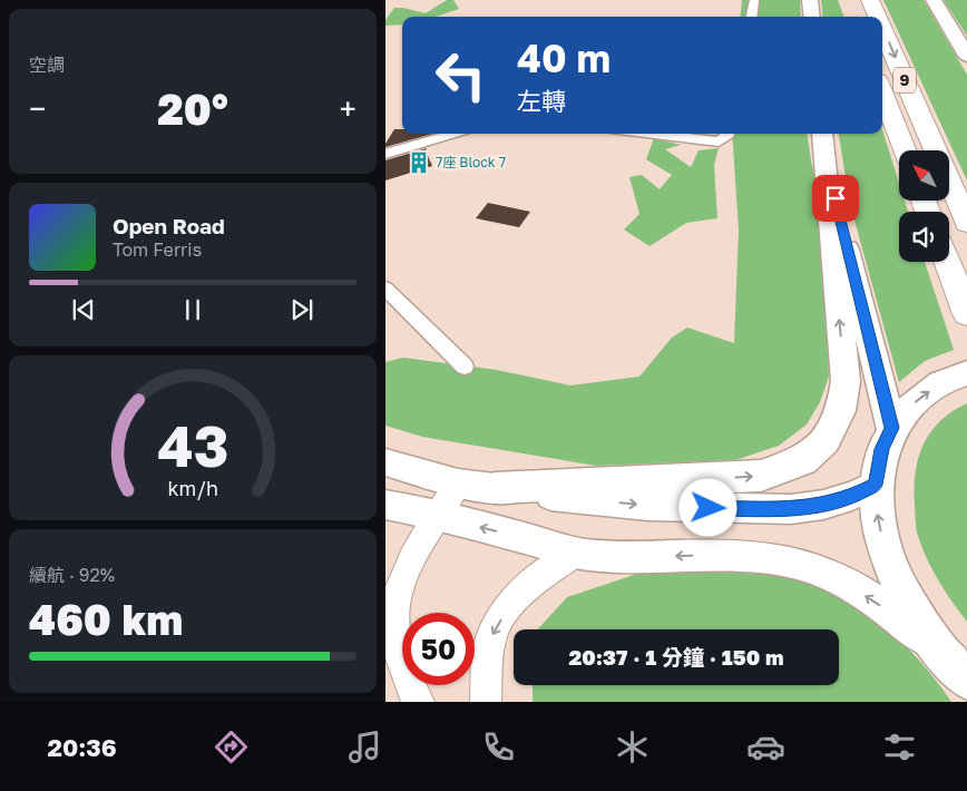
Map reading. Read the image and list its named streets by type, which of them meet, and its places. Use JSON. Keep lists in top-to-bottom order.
{
  "streets": {
    "highway": ["9"]
  },
  "places": {
    "building": ["7座 Block 7"]
  },
  "north": "top left",
  "page": {
    "tile": [
      "空調",
      ["續航 · 92%", "460 km"]
    ],
    "turn": ["40 m", "左轉"],
    "heat": ["−", "20°", "+"],
    "song": ["Open Road", "Tom Ferris"],
    "limit": "50",
    "trip": "20:37 · 1 分鐘 · 150 m",
    "tabs": "20:36",
    "gauge": ["43", "km/h"]
  }
}
